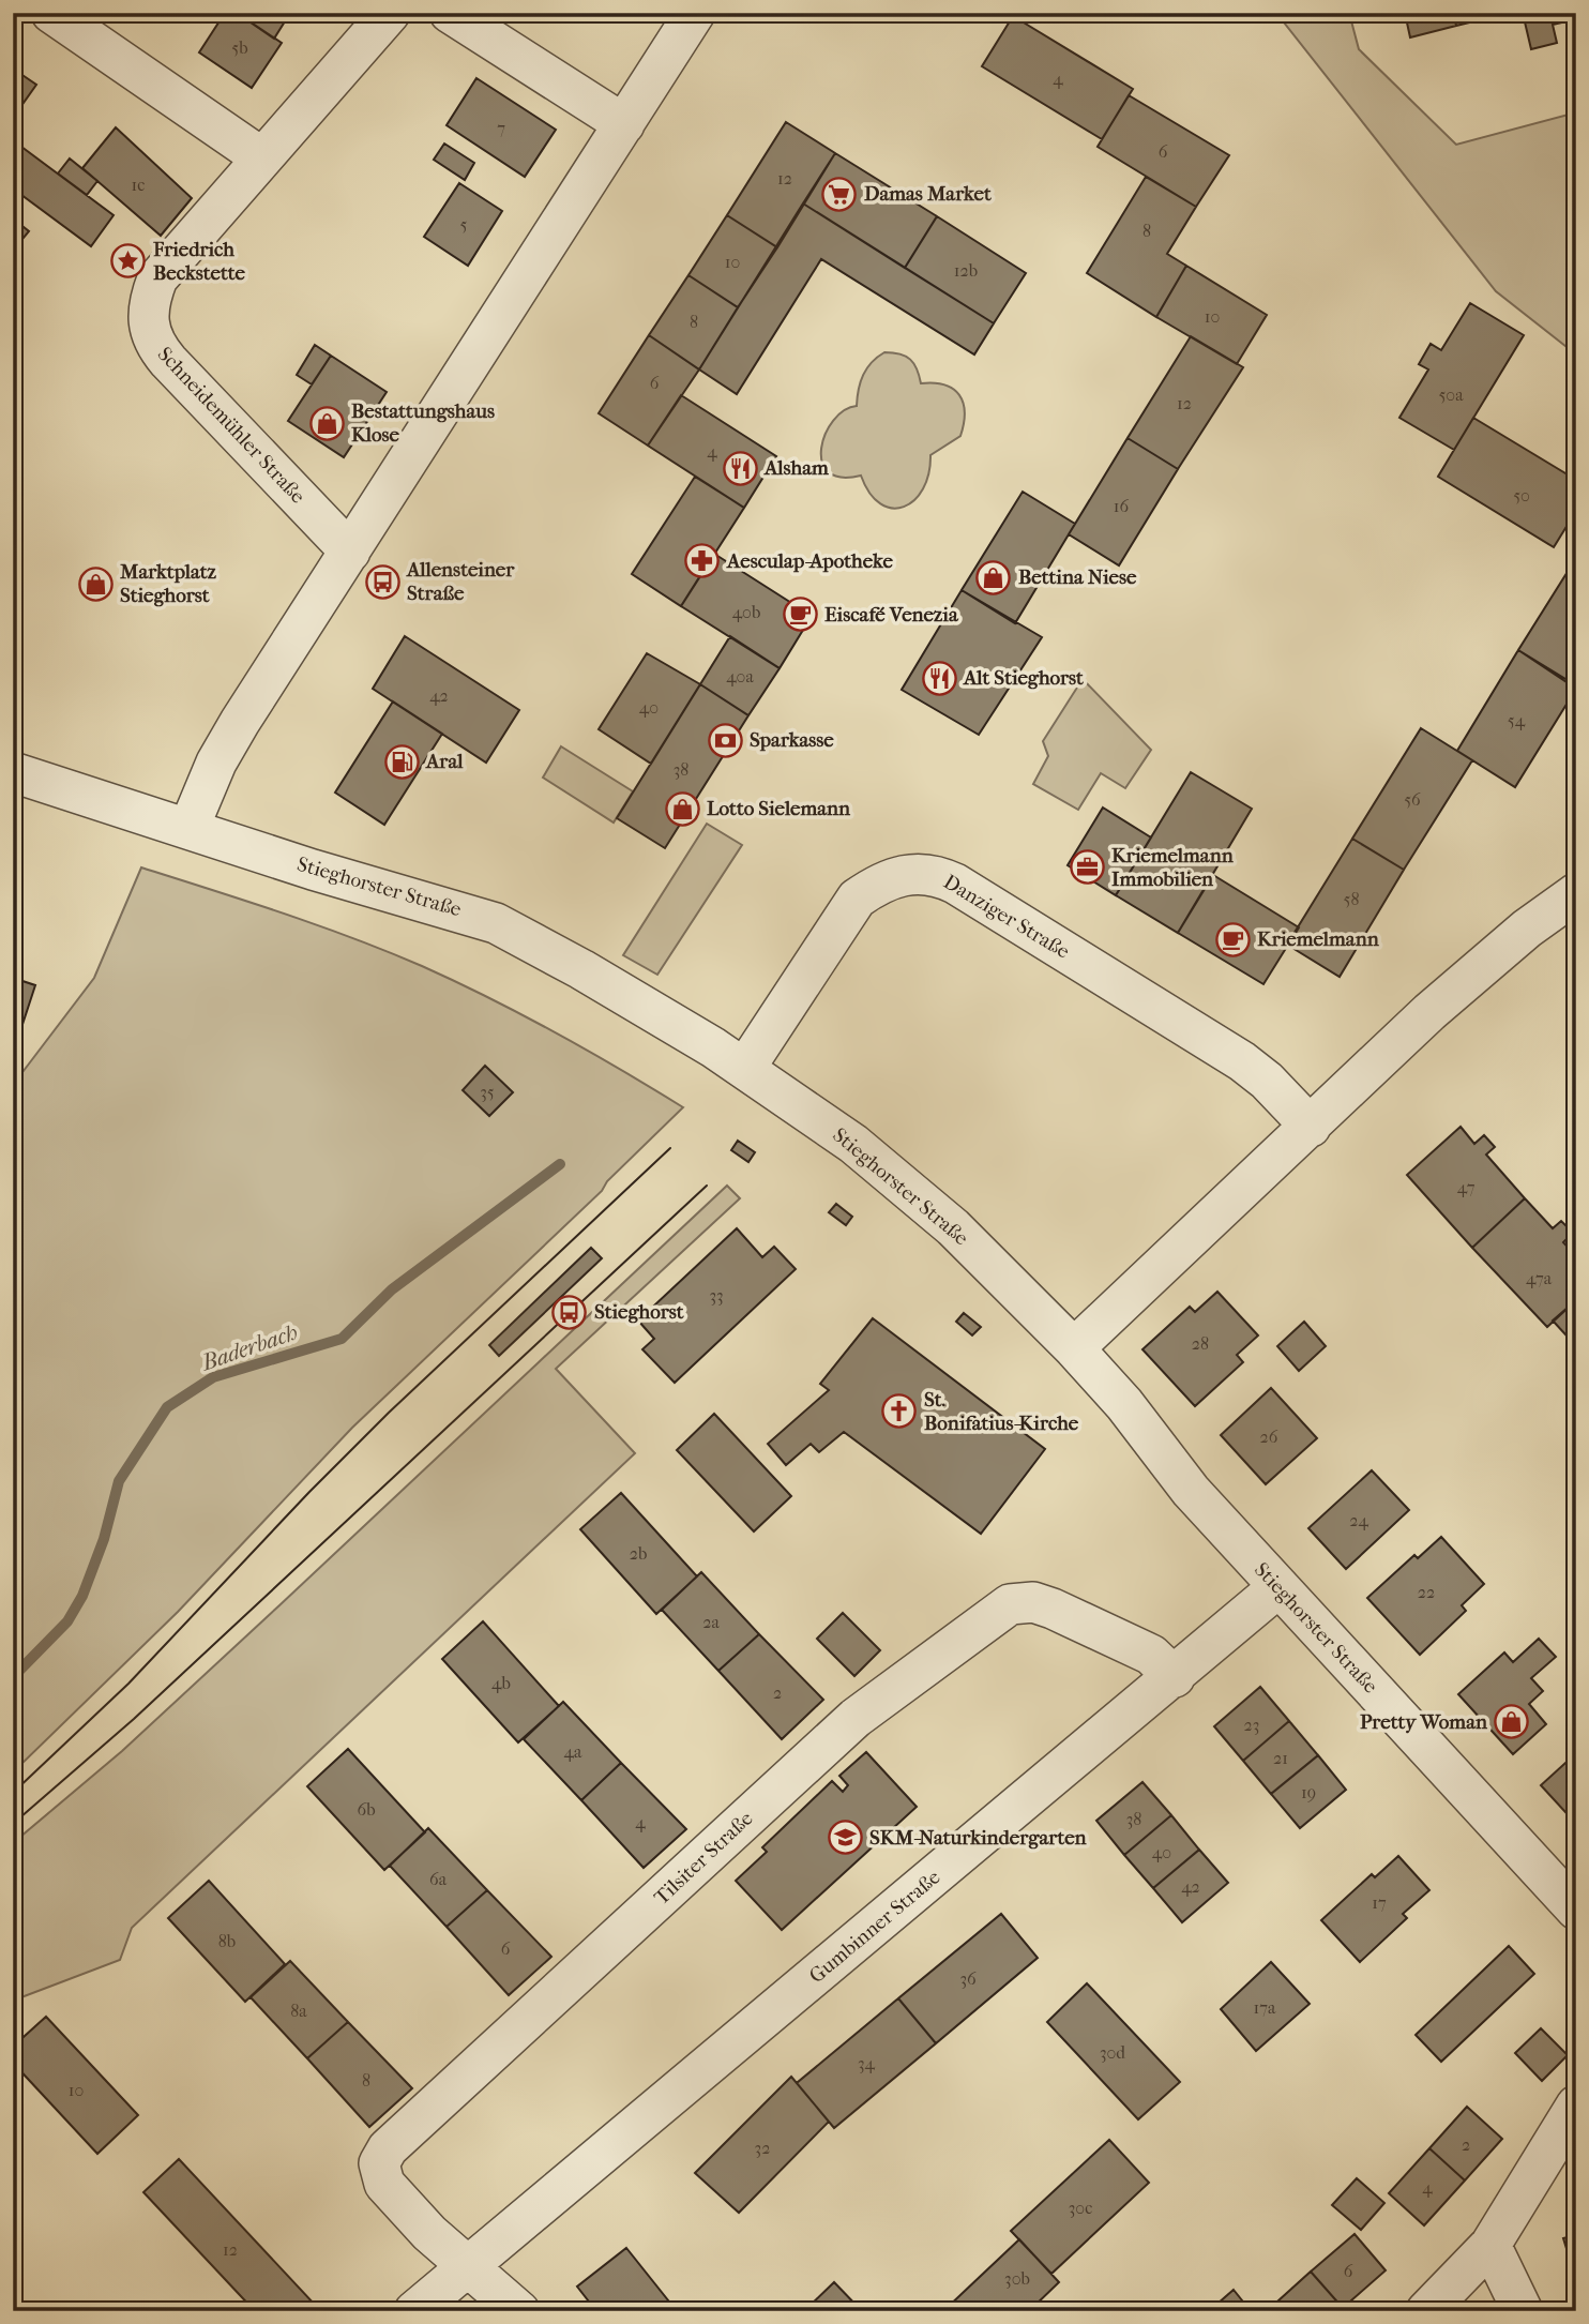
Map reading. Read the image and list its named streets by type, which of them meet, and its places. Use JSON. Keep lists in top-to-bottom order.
{
  "streets": {
    "street": [
      "Schneidemühler Straße",
      "Stieghorster Straße",
      "Danziger Straße",
      "Tilsiter Straße",
      "Gumbinner Straße"
    ]
  },
  "crossings": [
    ["Stieghorster Straße", "Danziger Straße"],
    ["Stieghorster Straße", "Gumbinner Straße"],
    ["Tilsiter Straße", "Gumbinner Straße"]
  ],
  "water": ["Baderbach"],
  "places": {
    "supermarket": ["Damas Market"],
    "place": ["Friedrich Beckstette"],
    "shop": [
      "Bestattungshaus Klose",
      "Bettina Niese",
      "Marktplatz Stieghorst",
      "Lotto Sielemann",
      "Pretty Woman"
    ],
    "restaurant": ["Alsham", "Alt Stieghorst"],
    "pharmacy": ["Aesculap-Apotheke"],
    "bus stop": ["Allensteiner Straße", "Stieghorst"],
    "cafe": ["Eiscafé Venezia", "Kriemelmann"],
    "bank": ["Sparkasse"],
    "fuel station": ["Aral"],
    "office": ["Kriemelmann Immobilien"],
    "church": ["St. Bonifatius-Kirche"],
    "school or university": ["SKM-Naturkindergarten"]
  },
  "house_numbers": [
    "5b",
    "4",
    "7",
    "6",
    "12",
    "1c",
    "5",
    "8",
    "10",
    "12b",
    "10",
    "8",
    "6",
    "50a",
    "12",
    "4",
    "50",
    "16",
    "40b",
    "40a",
    "42",
    "40",
    "54",
    "38",
    "56",
    "58",
    "35",
    "47",
    "47a",
    "33",
    "28",
    "26",
    "24",
    "2b",
    "22",
    "2a",
    "4b",
    "2",
    "23",
    "4a",
    "21",
    "19",
    "6b",
    "38",
    "4",
    "40",
    "6a",
    "42",
    "17",
    "8b",
    "6",
    "36",
    "17a",
    "8a",
    "30d",
    "34",
    "8",
    "10",
    "2",
    "32",
    "4",
    "30c",
    "12",
    "6",
    "30b"
  ]
}
